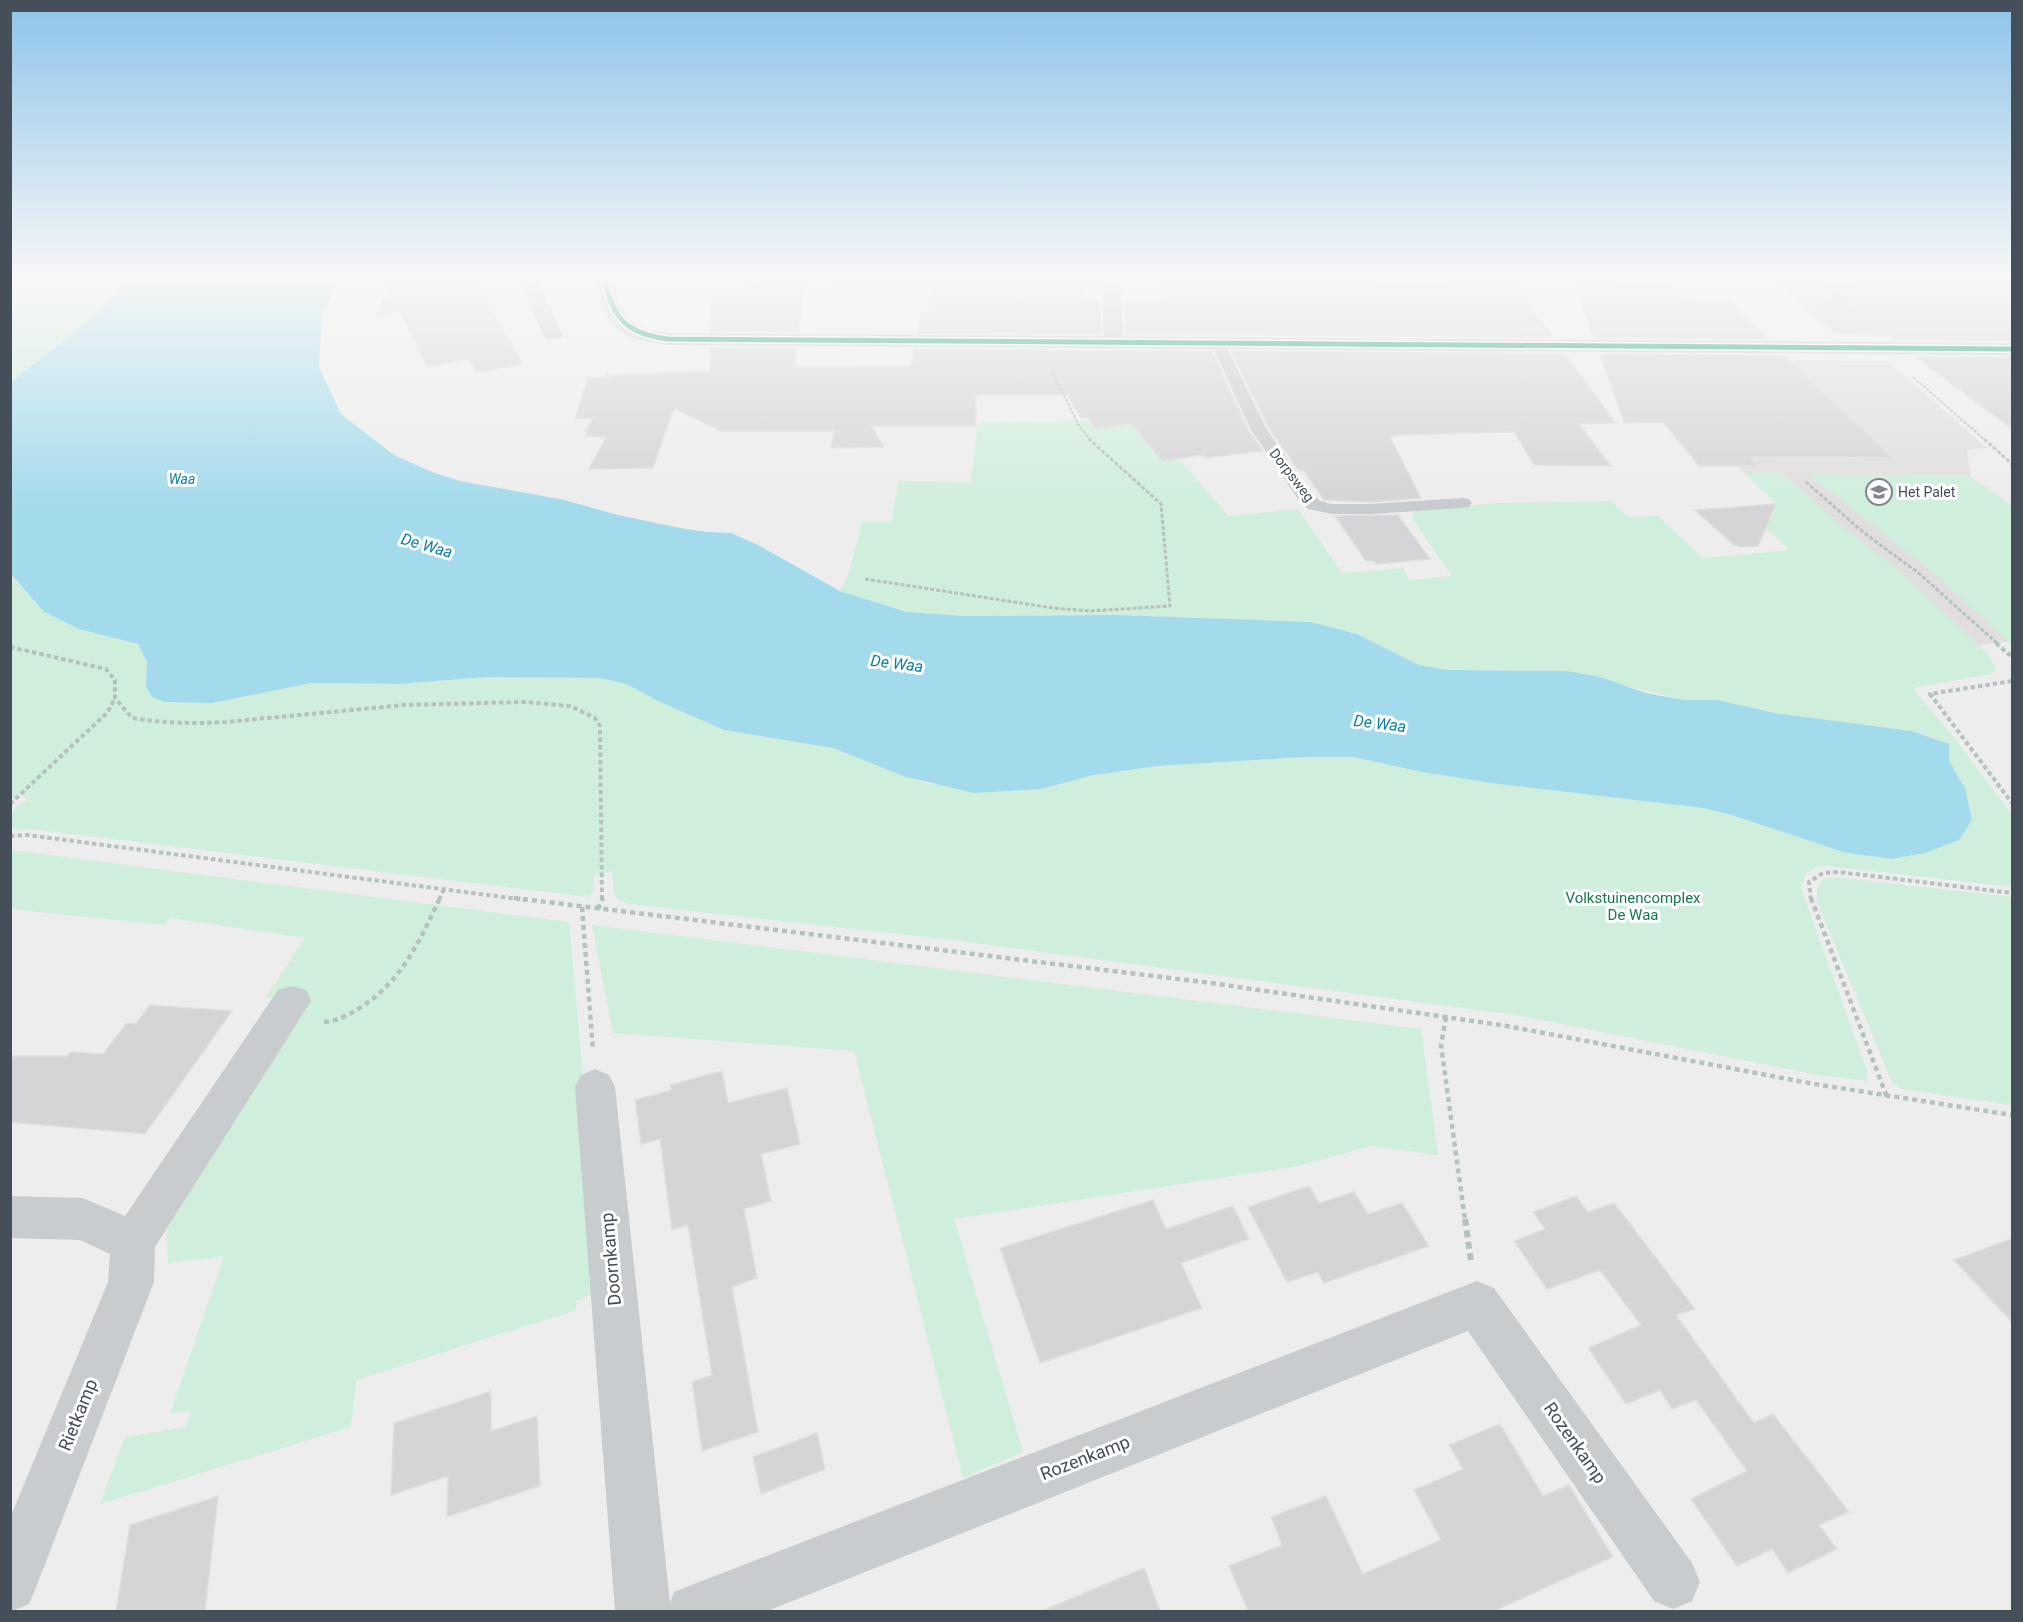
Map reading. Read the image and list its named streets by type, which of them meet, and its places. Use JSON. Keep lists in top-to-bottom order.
{
  "streets": {
    "street": ["Doornkamp", "Rietkamp", "Rozenkamp"],
    "lane": ["Dorpsweg"]
  },
  "water": ["Waa", "De Waa"],
  "parks": ["Volkstuinencomplex De Waa"],
  "places": {
    "school or university": ["Het Palet"]
  }
}
